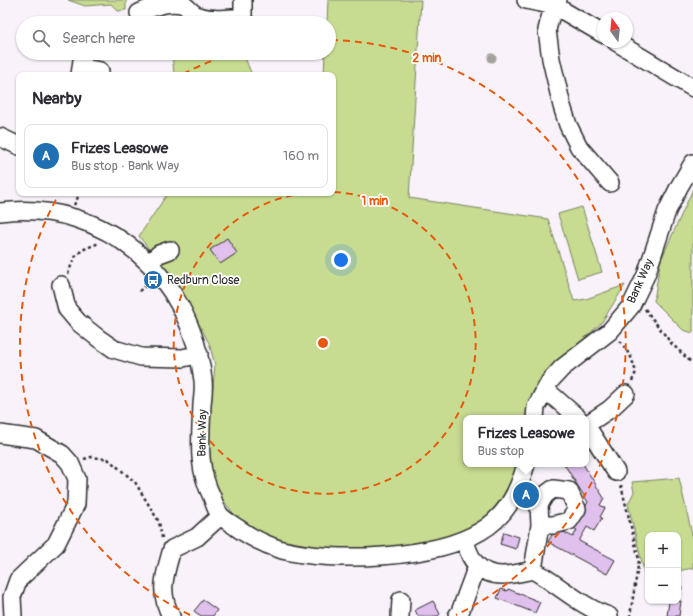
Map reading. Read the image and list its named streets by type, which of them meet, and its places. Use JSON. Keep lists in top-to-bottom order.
{
  "streets": {
    "street": ["Bank Way"]
  },
  "places": {
    "bus stop": ["Redburn Close"]
  },
  "north": "top",
  "page": {
    "search": "Search here",
    "heading": "Nearby",
    "list": [
      {
        "mark": "A",
        "name": "Frizes Leasowe",
        "note": "Bus stop · Bank Way",
        "value": "160 m"
      }
    ],
    "popup": ["Frizes Leasowe", "Bus stop"],
    "pins": "A",
    "map_buttons": ["+", "−"]
  },
  "rings": ["2 min", "1 min"]
}
